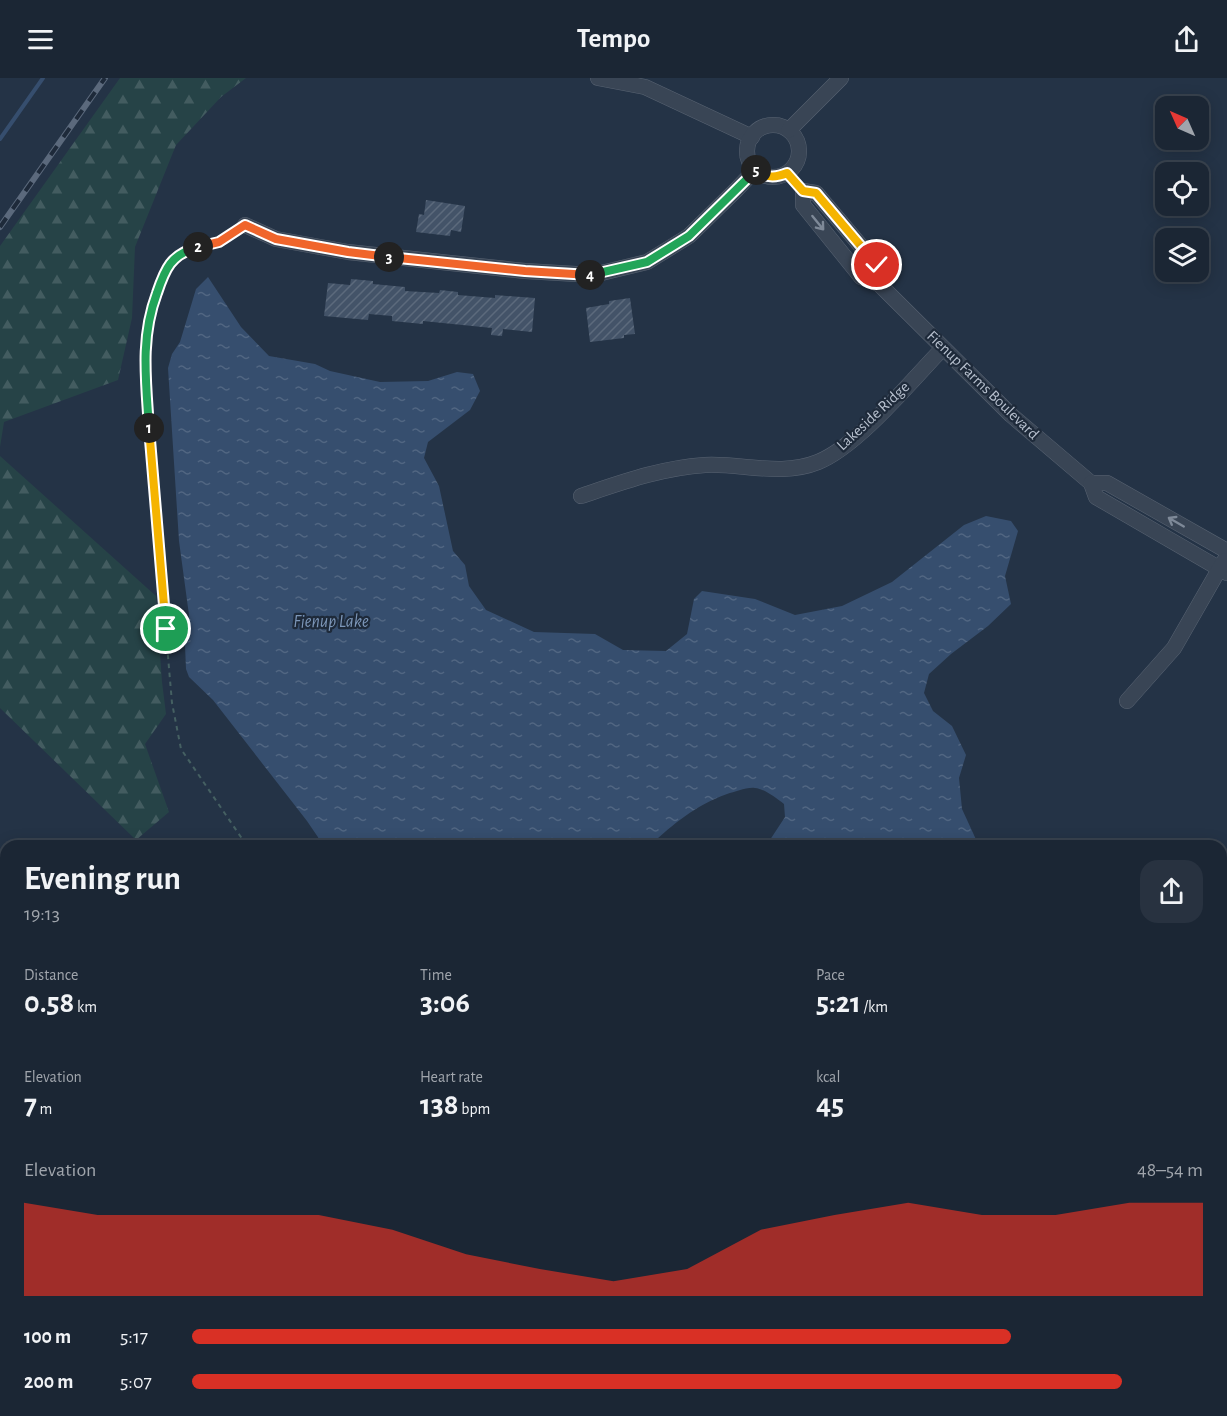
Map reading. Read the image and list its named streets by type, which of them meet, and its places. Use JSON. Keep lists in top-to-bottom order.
{
  "streets": {
    "street": ["Fienup Farms Boulevard", "Lakeside Ridge"]
  },
  "crossings": [
    ["Fienup Farms Boulevard", "Lakeside Ridge"]
  ],
  "water": ["Fienup Lake"],
  "north": "top left",
  "page": {
    "header": "Tempo",
    "pins": [
      "5",
      "2",
      "3",
      "4",
      "1"
    ],
    "heading": ["Evening run", "19:13"],
    "stats": [
      ["Distance", "0.58 km"],
      ["Time", "3:06"],
      ["Pace", "5:21 /km"],
      ["Elevation", "7 m"],
      ["Heart rate", "138 bpm"],
      ["kcal", "45"]
    ],
    "chart": ["Elevation", "48–54 m"],
    "list": [
      {
        "name": "100 m",
        "note": "5:17"
      },
      {
        "name": "200 m",
        "note": "5:07"
      }
    ]
  }
}
